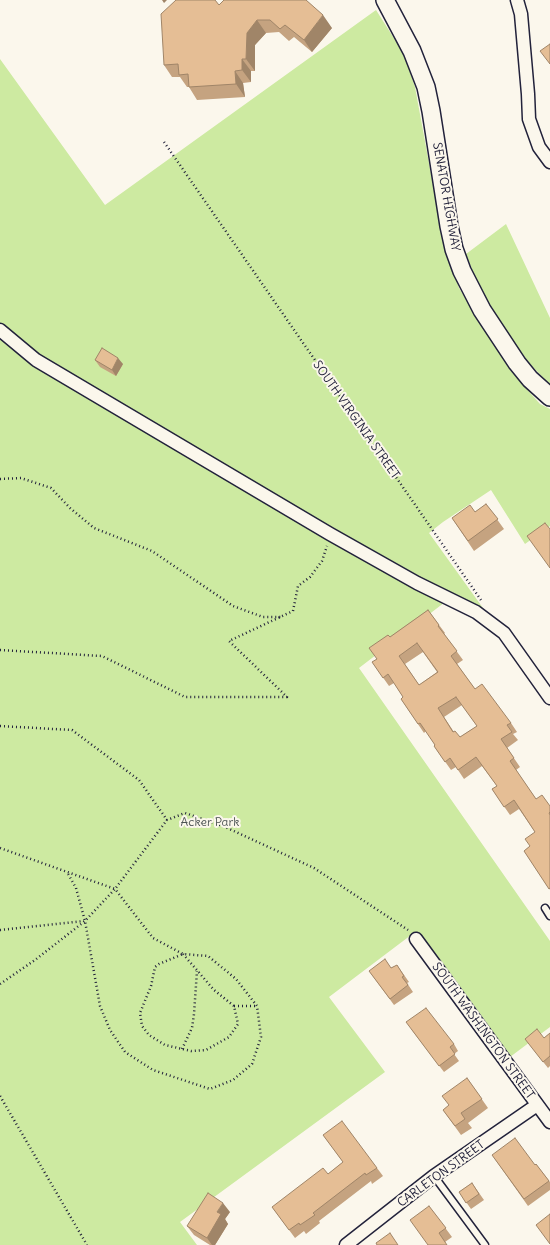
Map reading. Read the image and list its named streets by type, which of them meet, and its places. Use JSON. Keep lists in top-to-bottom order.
{
  "streets": {
    "street": ["SENATOR HIGHWAY", "SOUTH WASHINGTON STREET", "CARLETON STREET"],
    "path": ["SOUTH VIRGINIA STREET"]
  },
  "crossings": [
    ["SOUTH WASHINGTON STREET", "CARLETON STREET"]
  ],
  "parks": ["Acker Park"]
}
